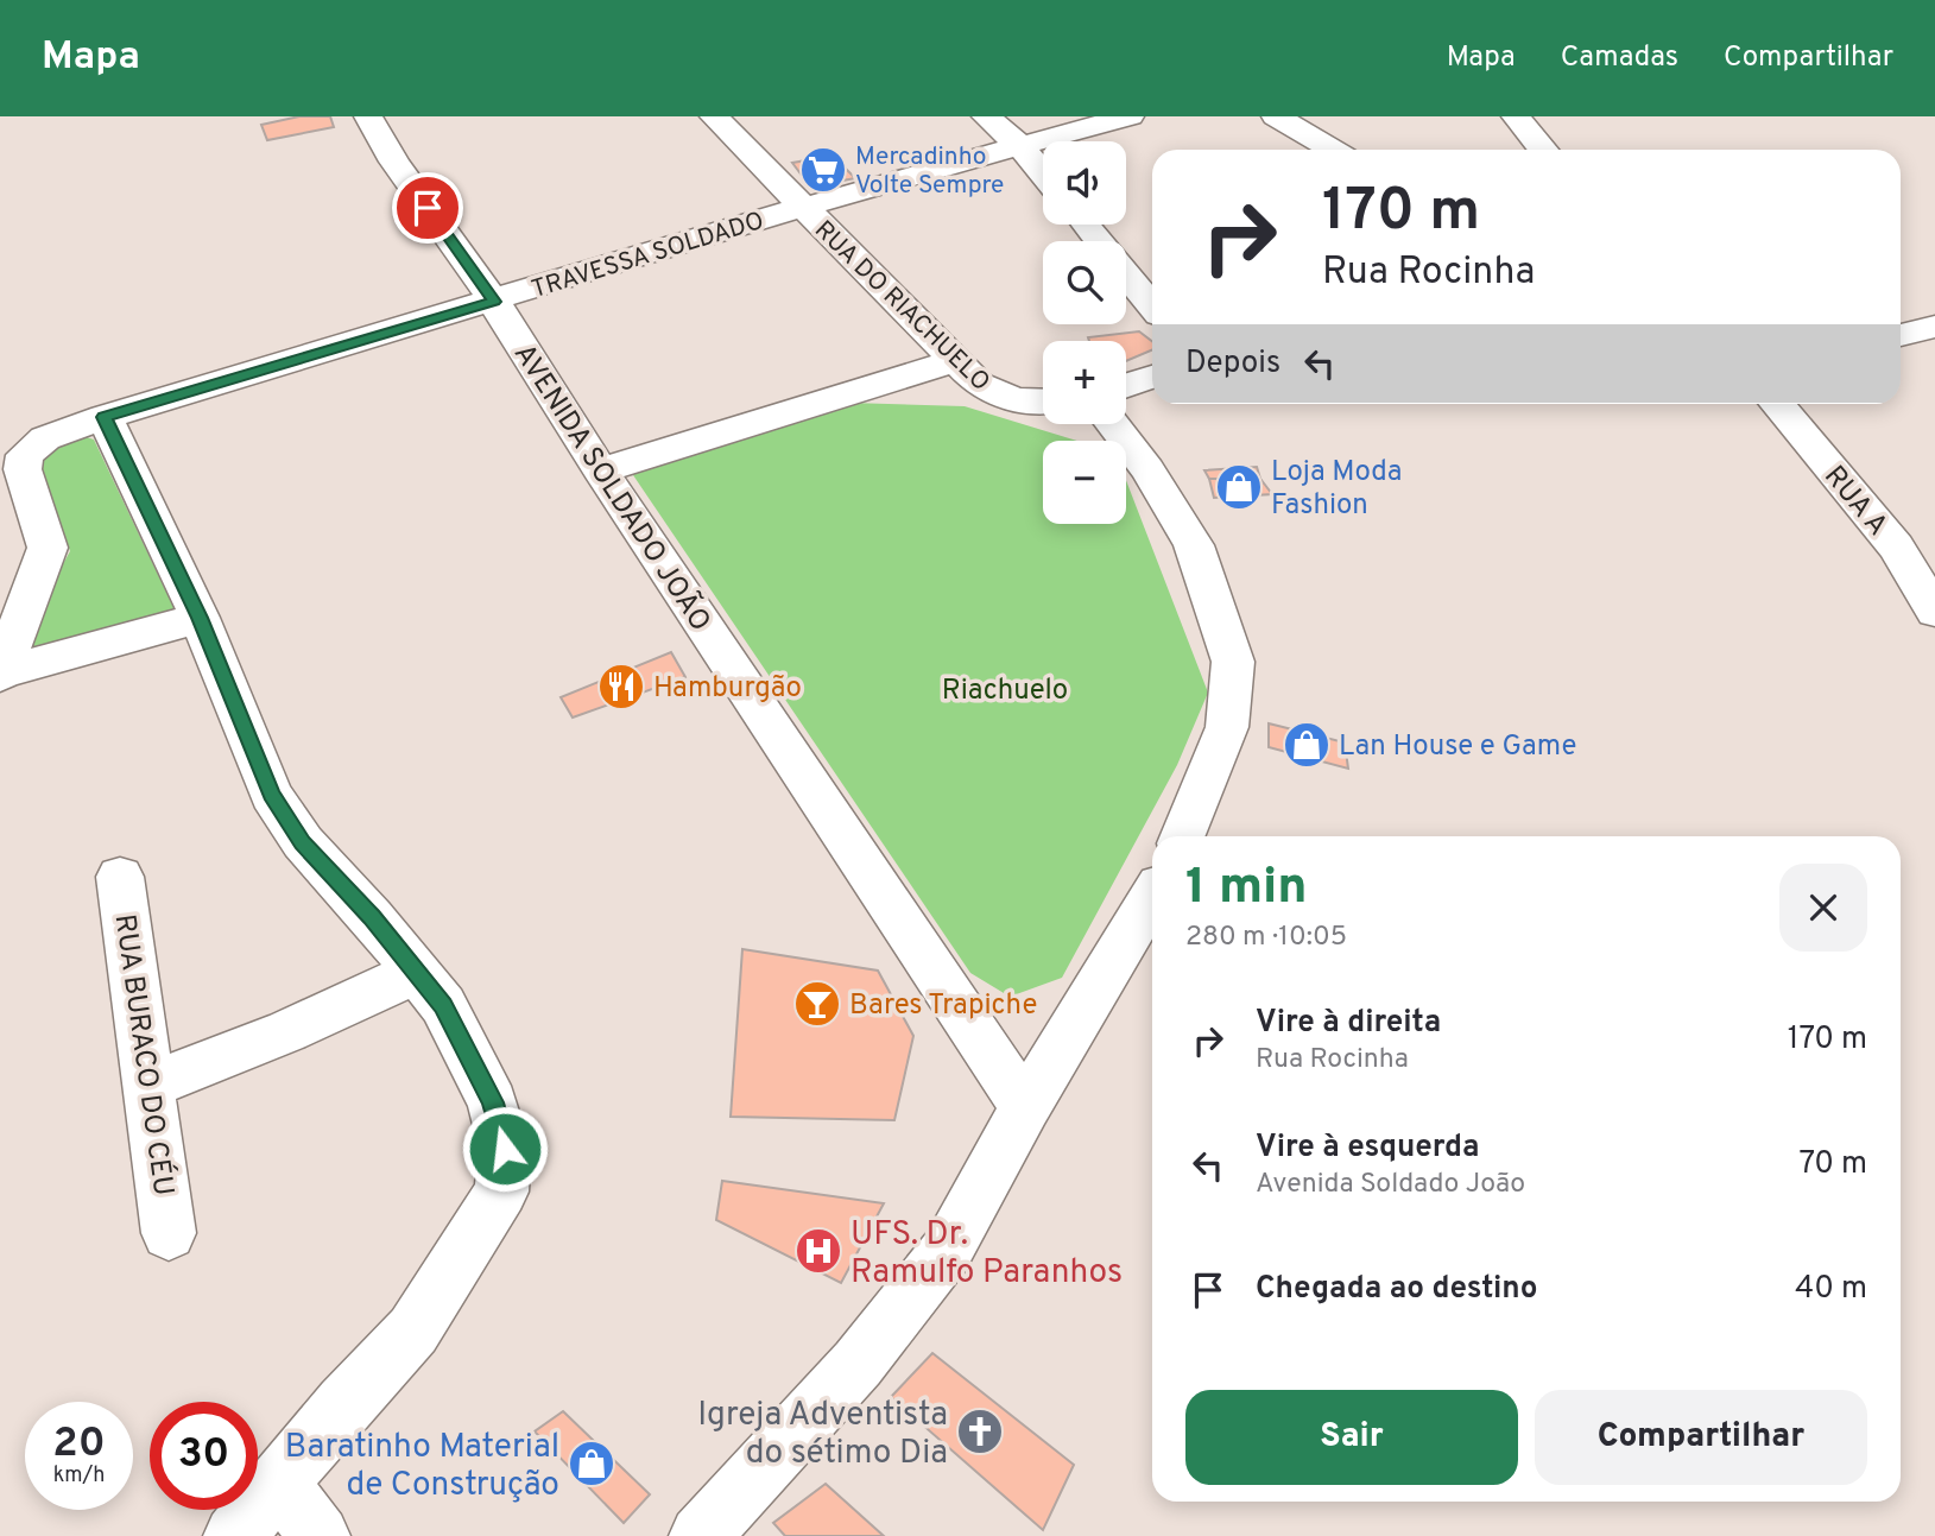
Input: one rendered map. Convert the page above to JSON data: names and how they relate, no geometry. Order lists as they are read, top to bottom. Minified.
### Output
{"streets":{"street":["TRAVESSA SOLDADO","RUA DO RIACHUELO","AVENIDA SOLDADO JOÃO","RUA A","RUA BURACO DO CÉU"]},"crossings":[["TRAVESSA SOLDADO","RUA DO RIACHUELO"],["TRAVESSA SOLDADO","AVENIDA SOLDADO JOÃO"]],"parks":["Riachuelo"],"places":{"supermarket":["Mercadinho Volte Sempre"],"shop":["Loja Moda Fashion","Lan House e Game","Baratinho Material de Construção"],"restaurant":["Hamburgão"],"bar":["Bares Trapiche"],"hospital":["UFS. Dr. Ramulfo Paranhos"],"church":["Igreja Adventista do sétimo Dia"]},"page":{"header":"Mapa","nav":["Mapa","Camadas","Compartilhar"],"map_buttons":["+","−"],"turn":["170 m","Rua Rocinha"],"then":"Depois","heading":["1 min","280 m · 10:05"],"list":[{"name":"Vire à direita","note":"Rua Rocinha","value":"170 m"},{"name":"Vire à esquerda","note":"Avenida Soldado João","value":"70 m"},{"name":"Chegada ao destino","value":"40 m"}],"buttons":["Sair","Compartilhar"],"speed":"20 km/h","limit":"30"}}
